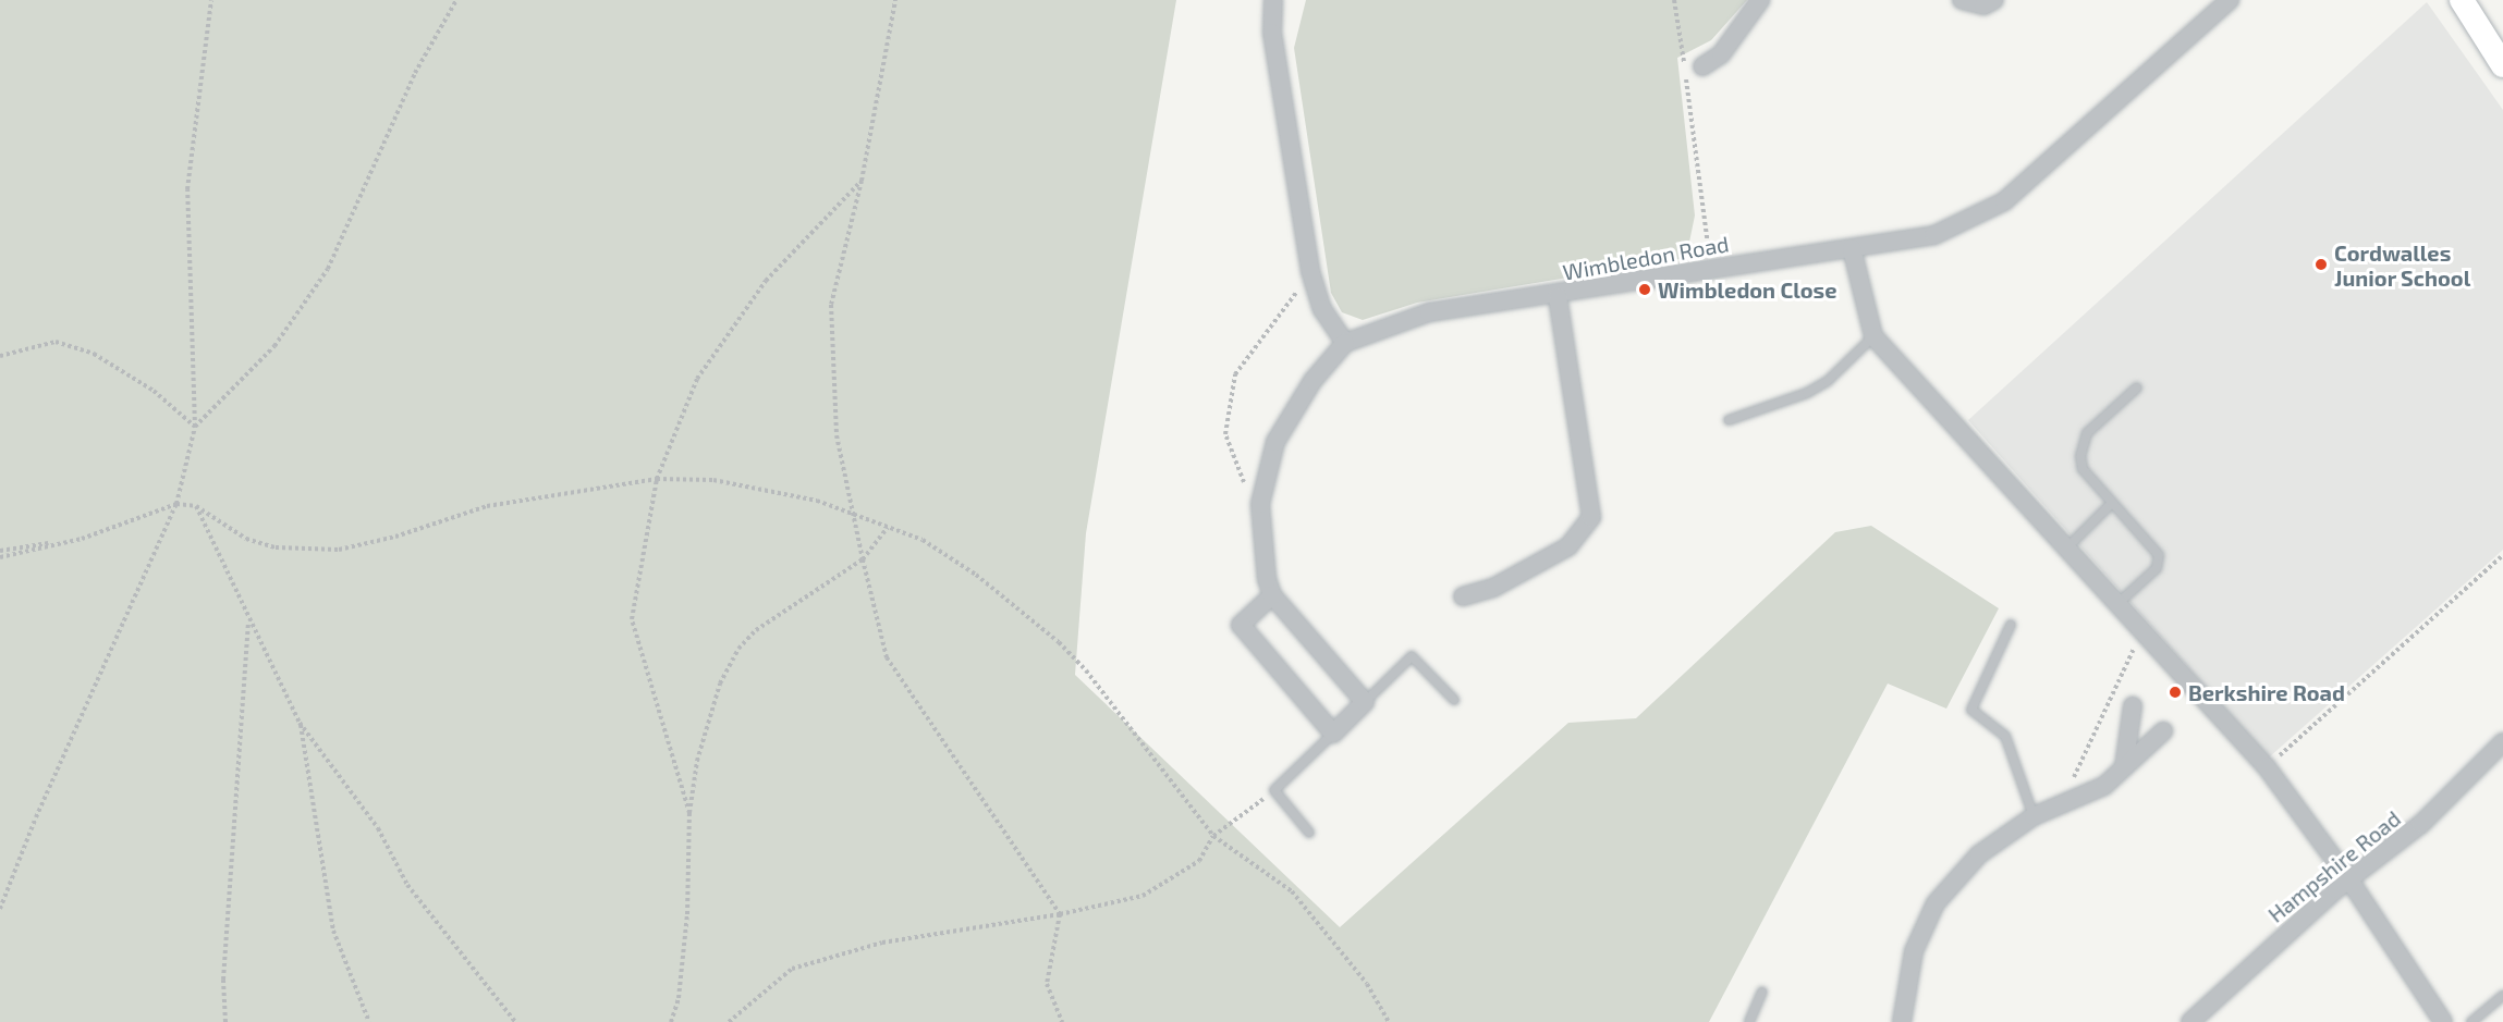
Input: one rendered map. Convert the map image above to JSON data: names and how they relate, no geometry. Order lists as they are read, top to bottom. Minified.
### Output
{"streets":{"street":["Wimbledon Road","Hampshire Road"]},"places":["Cordwalles Junior School","Wimbledon Close","Berkshire Road"]}
